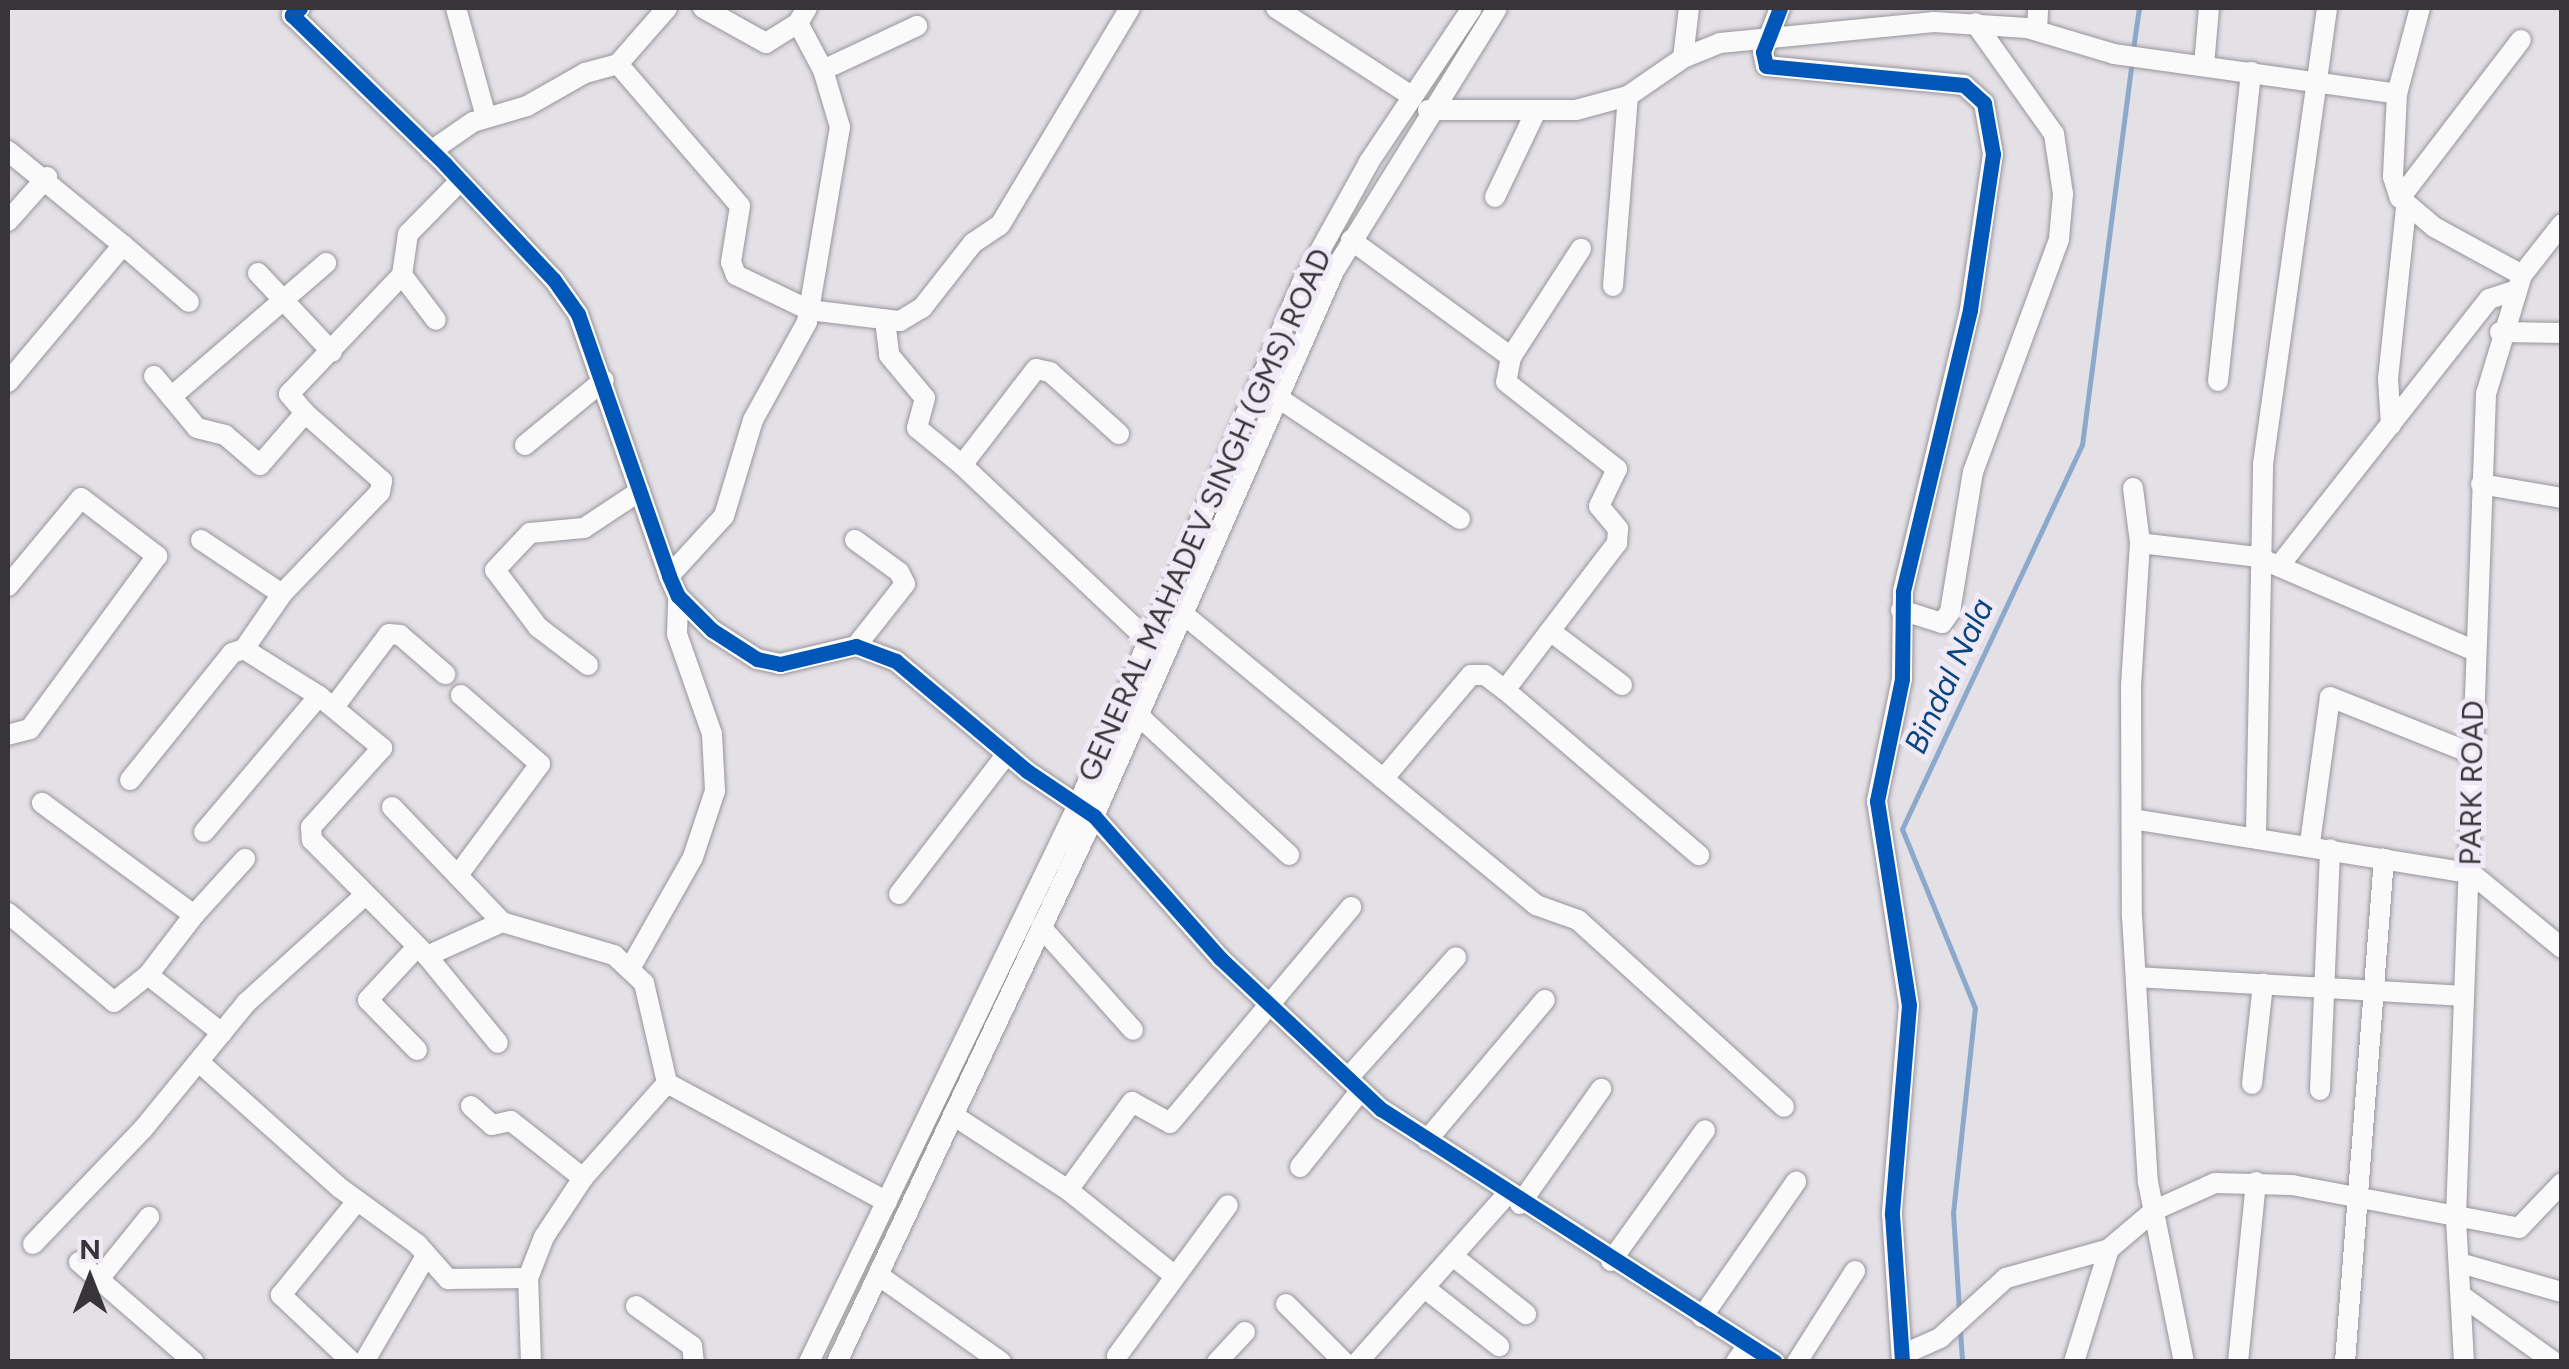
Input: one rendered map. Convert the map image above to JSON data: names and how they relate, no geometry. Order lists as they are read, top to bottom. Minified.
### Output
{"streets":{"street":["GENERAL MAHADEV SINGH (GMS) ROAD","PARK ROAD"]},"water":["Bindal Nala"],"north":"top"}
